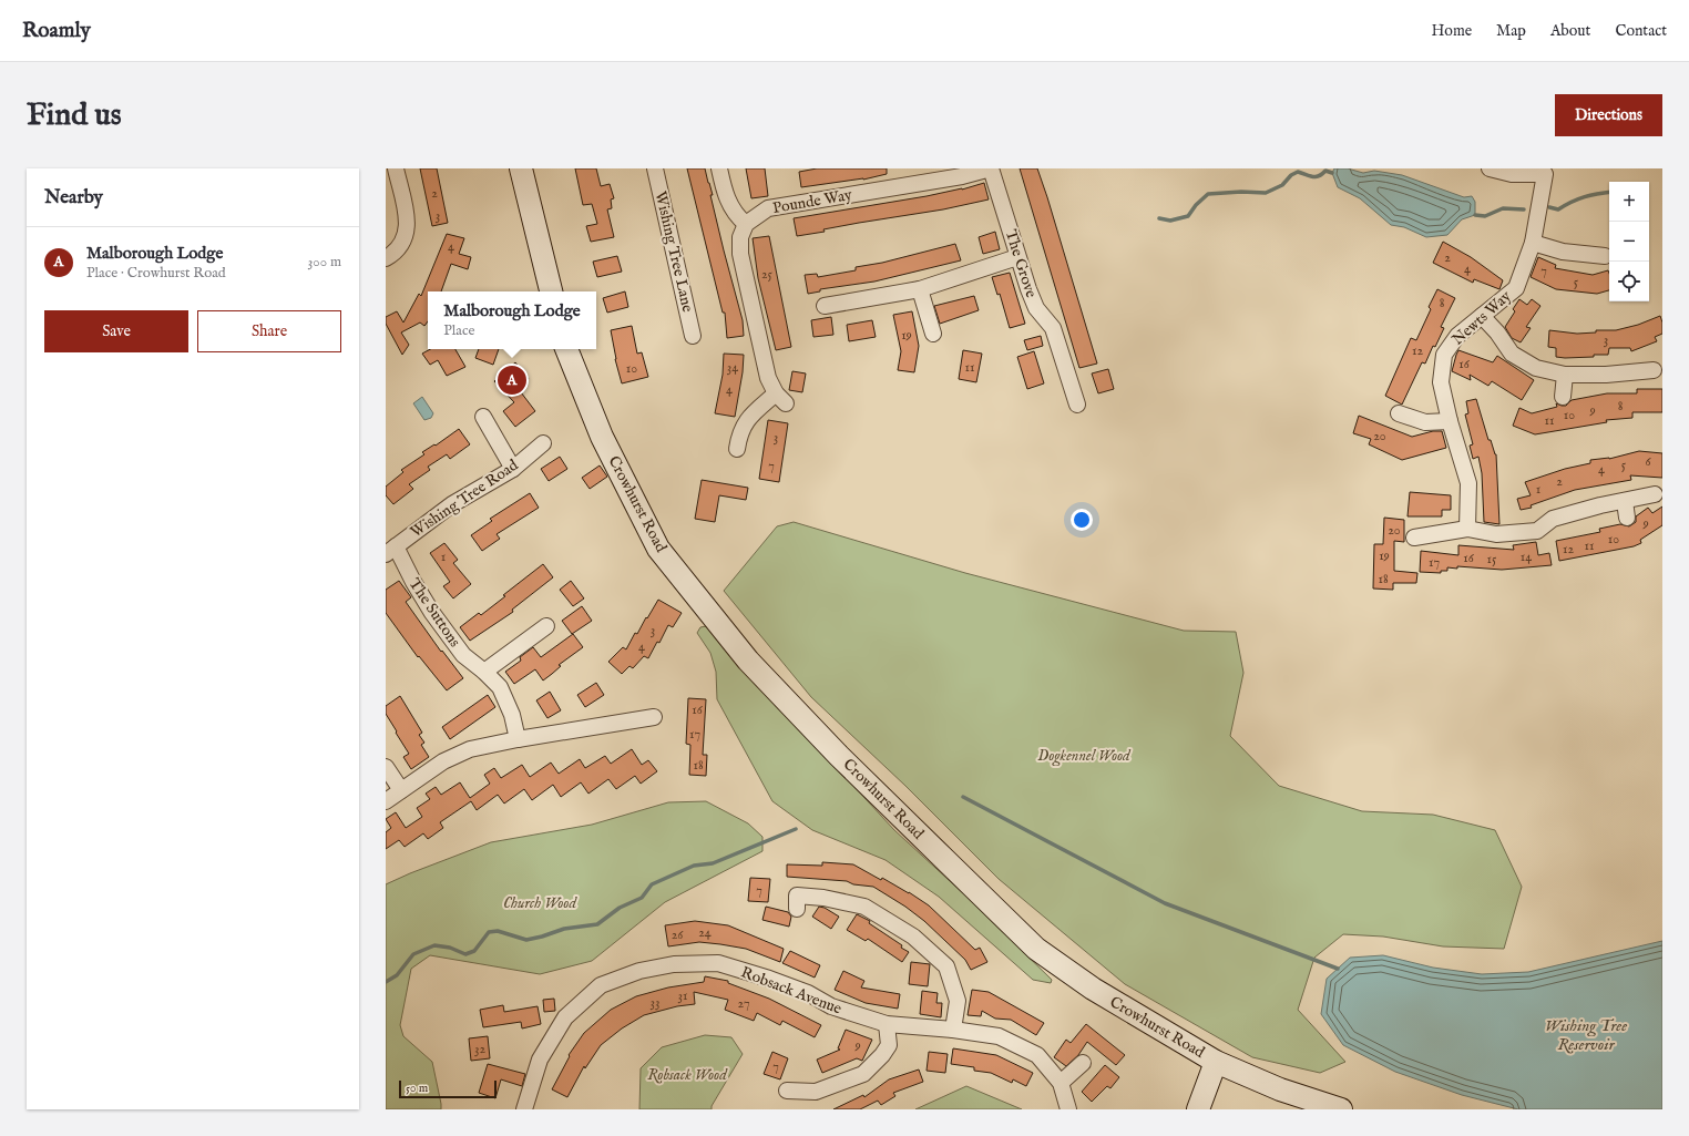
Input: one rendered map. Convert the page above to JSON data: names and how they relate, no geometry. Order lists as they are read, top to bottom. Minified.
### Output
{"streets":{"main road":["Crowhurst Road"],"street":["Pounde Way","Wishing Tree Lane","The Grove","Newts Way","Wishing Tree Road","The Suttons","Robsack Avenue"]},"crossings":[["Pounde Way","The Grove"],["Wishing Tree Road","The Suttons"]],"water":["Wishing Tree Reservoir"],"parks":["Dogkennel Wood","Church Wood","Robsack Wood"],"house_numbers":["2","3","4","2","4","7","25","5","8","19","3","12","16","34","11","10","4","8","9","10","11","20","3","6","5","7","4","2","1","9","20","10","11","12","19","1","14","16","15","17","18","3","4","16","17","18","7","24","26","31","33","27","9","32","7"],"scale_bar":"50 m","page":{"header":"Roamly","nav":["Home","Map","About","Contact"],"buttons":["Directions",["Save","Share"]],"title":"Find us","heading":"Nearby","map_buttons":["+","−"],"list":[{"mark":"A","name":"Malborough Lodge","note":"Place · Crowhurst Road","value":"300 m"}],"popup":["Malborough Lodge","Place"],"pins":"A","scale":"50 m"}}
